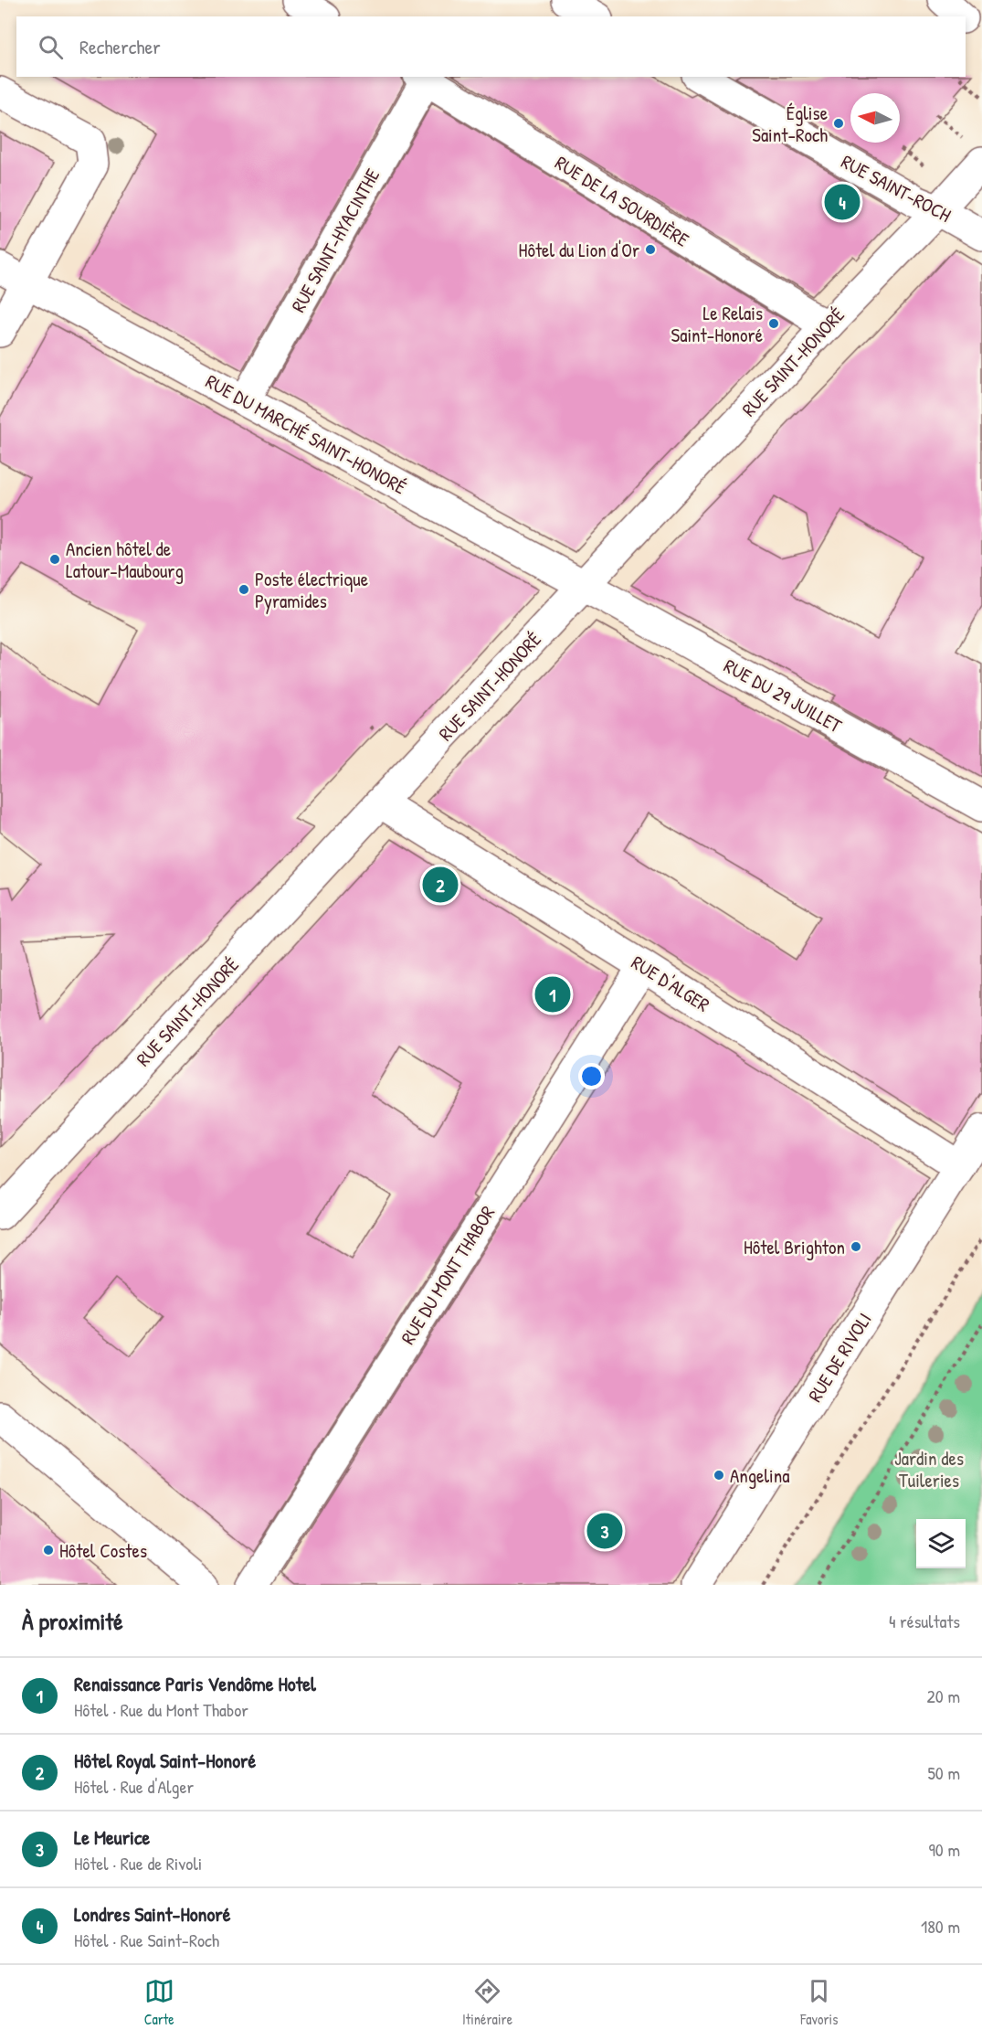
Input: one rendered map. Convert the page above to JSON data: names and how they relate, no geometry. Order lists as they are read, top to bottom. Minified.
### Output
{"streets":{"street":["RUE SAINT-ROCH","RUE DE LA SOURDIÈRE","RUE SAINT-HYACINTHE","RUE SAINT-HONORÉ","RUE DU MARCHÉ SAINT-HONORÉ","RUE DU 29 JUILLET","RUE D'ALGER","RUE DU MONT THABOR","RUE DE RIVOLI"]},"crossings":[["RUE SAINT-ROCH","RUE SAINT-HONORÉ"],["RUE DE LA SOURDIÈRE","RUE SAINT-HYACINTHE"],["RUE DE LA SOURDIÈRE","RUE SAINT-HONORÉ"],["RUE SAINT-HYACINTHE","RUE DU MARCHÉ SAINT-HONORÉ"],["RUE SAINT-HONORÉ","RUE DU MARCHÉ SAINT-HONORÉ"],["RUE SAINT-HONORÉ","RUE DU 29 JUILLET"],["RUE SAINT-HONORÉ","RUE D'ALGER"],["RUE DU MARCHÉ SAINT-HONORÉ","RUE DU 29 JUILLET"],["RUE D'ALGER","RUE DU MONT THABOR"],["RUE D'ALGER","RUE DE RIVOLI"]],"parks":["Jardin des Tuileries"],"places":["Église Saint-Roch","Hôtel du Lion d'Or","Le Relais Saint-Honoré","Ancien hôtel de Latour-Maubourg","Poste électrique Pyramides","Hôtel Brighton","Angelina","Hôtel Costes"],"north":"left","page":{"search":"Rechercher","pins":["4","2","1","3"],"heading":["À proximité","4 résultats"],"list":[{"mark":"1","name":"Renaissance Paris Vendôme Hotel","note":"Hôtel · Rue du Mont Thabor","value":"20 m"},{"mark":"2","name":"Hôtel Royal Saint-Honoré","note":"Hôtel · Rue d'Alger","value":"50 m"},{"mark":"3","name":"Le Meurice","note":"Hôtel · Rue de Rivoli","value":"90 m"},{"mark":"4","name":"Londres Saint-Honoré","note":"Hôtel · Rue Saint-Roch","value":"180 m"}],"nav":["Carte","Itinéraire","Favoris"]}}
